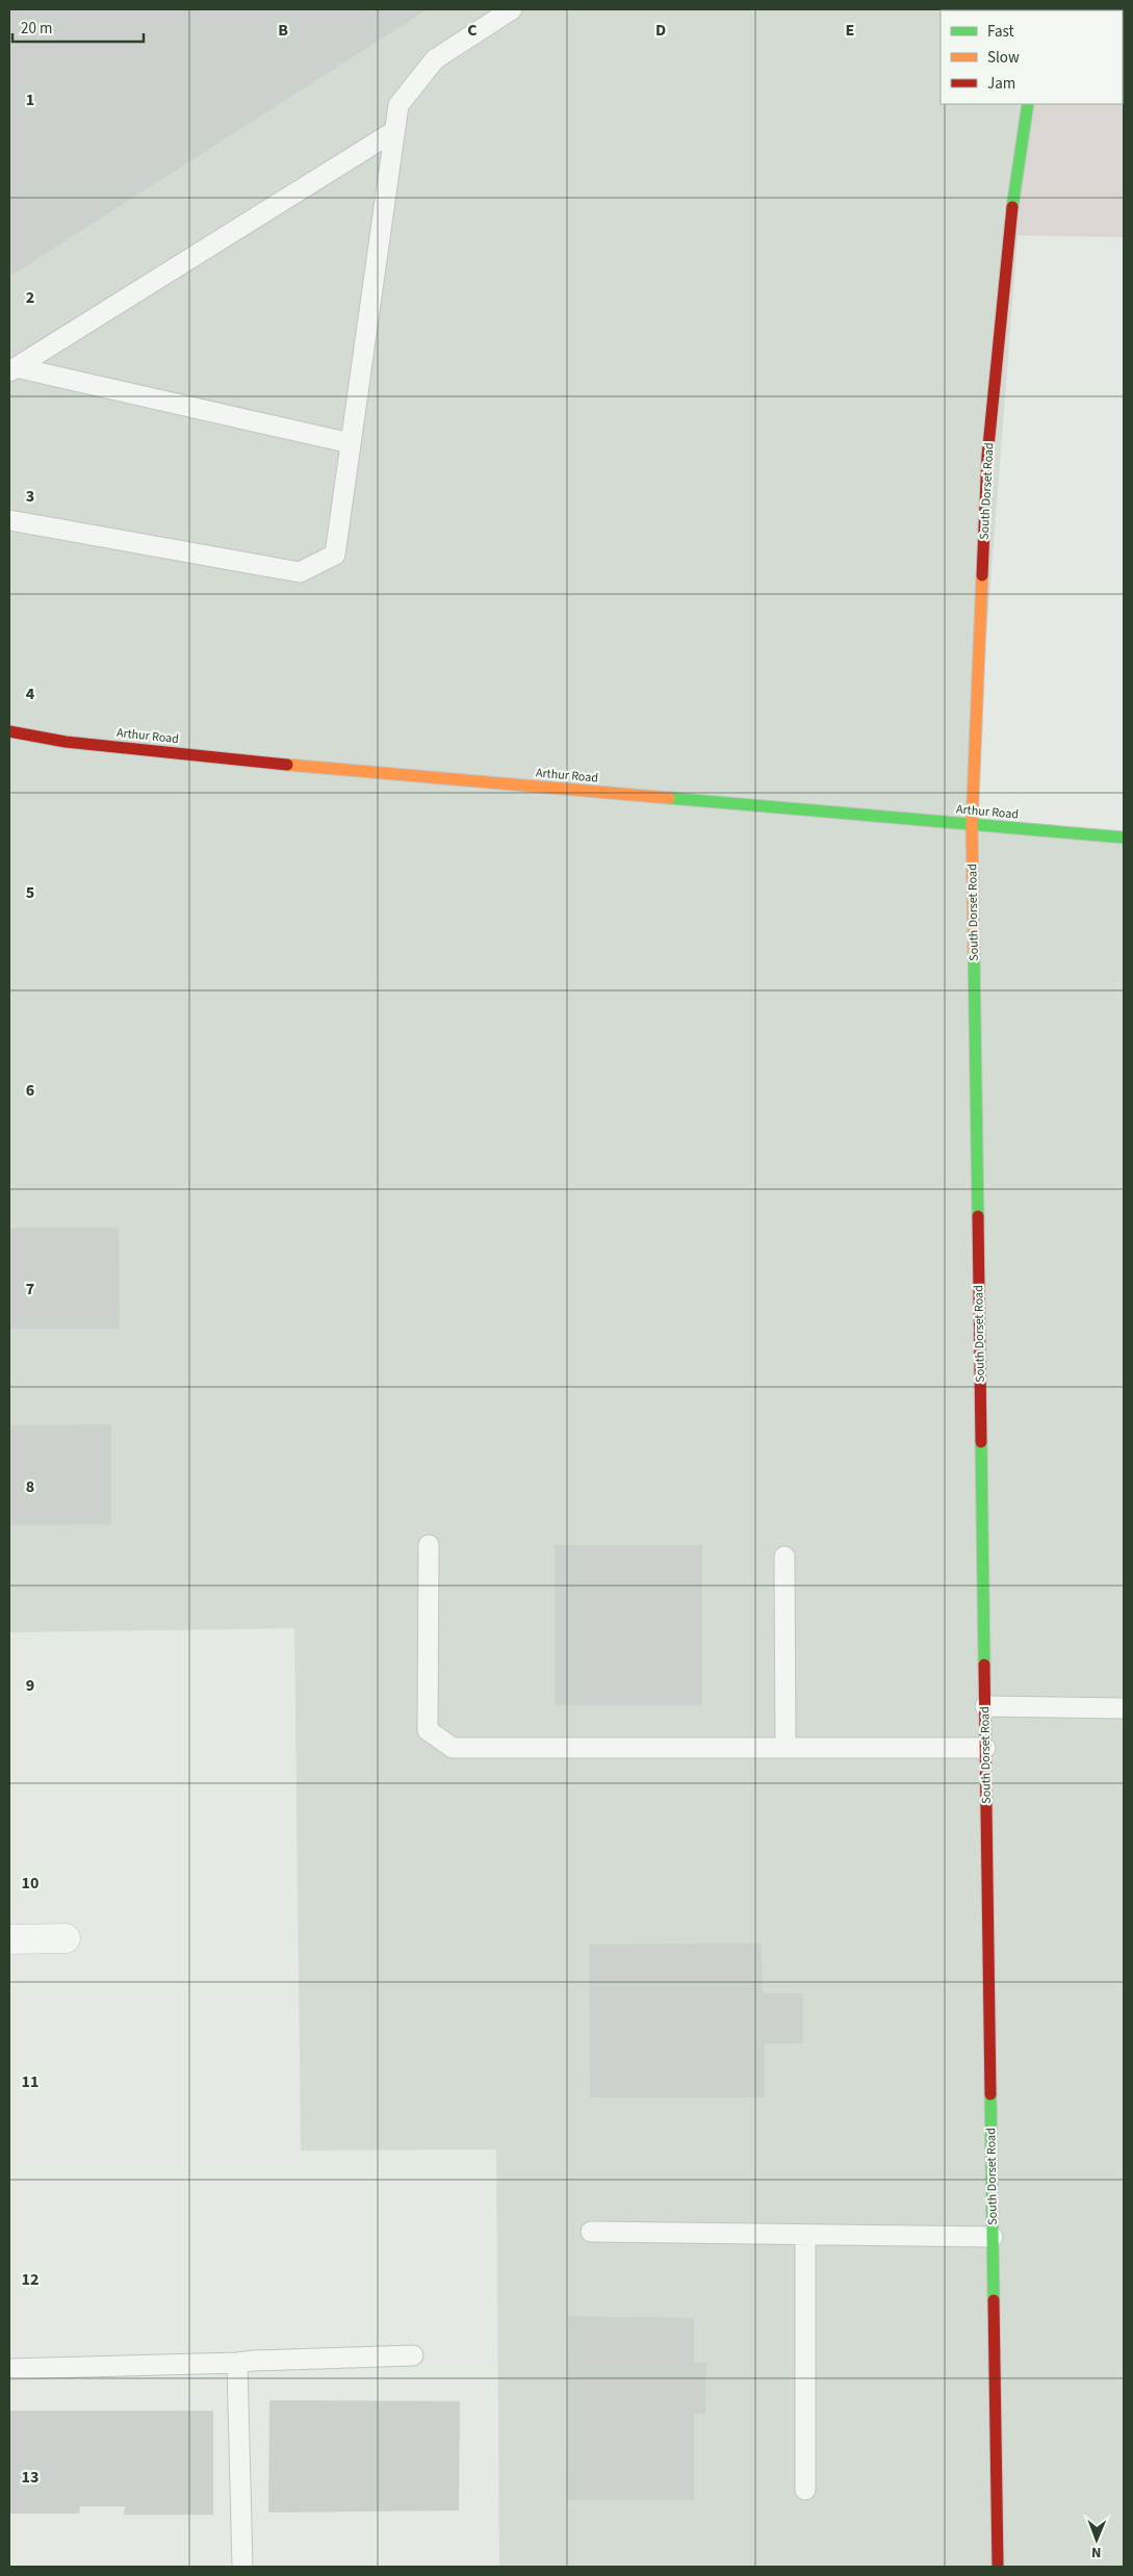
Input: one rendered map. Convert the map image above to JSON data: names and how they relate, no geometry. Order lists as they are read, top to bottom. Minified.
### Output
{"streets":{"street":["South Dorset Road","Arthur Road"]},"crossings":[["South Dorset Road","Arthur Road"]],"legend":["Fast","Slow","Jam"],"scale_bar":"20 m","north":"bottom","grid":{"columns":["B","C","D","E"],"rows":["1","2","3","4","5","6","7","8","9","10","11","12","13"]}}
